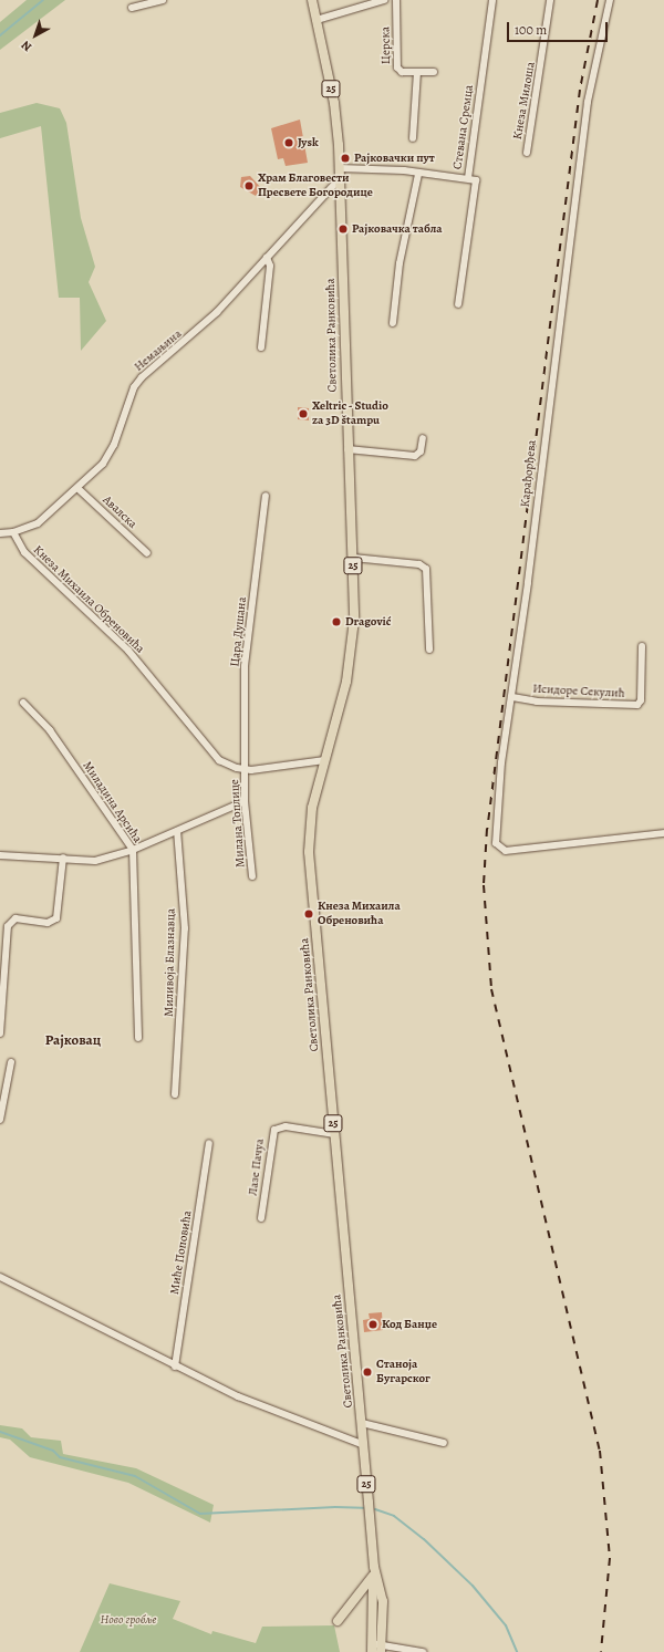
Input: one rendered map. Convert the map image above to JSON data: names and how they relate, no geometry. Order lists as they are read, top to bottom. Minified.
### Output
{"streets":{"main road":["25","Светолика Ранковића"],"street":["Церска","Кнеза Милоша","Стевана Сремца","Немањина","Карађорђева","Авалска","Кнеза Михаила Обреновића","Цара Душана","Исидоре Секулић","Миладина Арсића","Милана Топлице","Миливоја Блазнавца","Лазе Пачуа","Миће Поповића"]},"crossings":[["25","Светолика Ранковића"],["25","Немањина"],["Светолика Ранковића","Немањина"],["Светолика Ранковића","Кнеза Михаила Обреновића"],["Светолика Ранковића","Лазе Пачуа"],["Немањина","Авалска"],["Немањина","Кнеза Михаила Обреновића"],["Карађорђева","Исидоре Секулић"],["Кнеза Михаила Обреновића","Цара Душана"],["Кнеза Михаила Обреновића","Милана Топлице"],["Цара Душана","Милана Топлице"]],"districts":["Рајковац"],"parks":["Ново гробље"],"places":["Jysk","Рајковачки пут","Храм Благовести Пресвете Богородице","Рајковачка табла","Xeltric - Studio za 3D štampu","Dragović","Кнеза Михаила Обреновића","Код Банџе","Станоја Бугарског"],"scale_bar":"100 m","north":"bottom left"}
